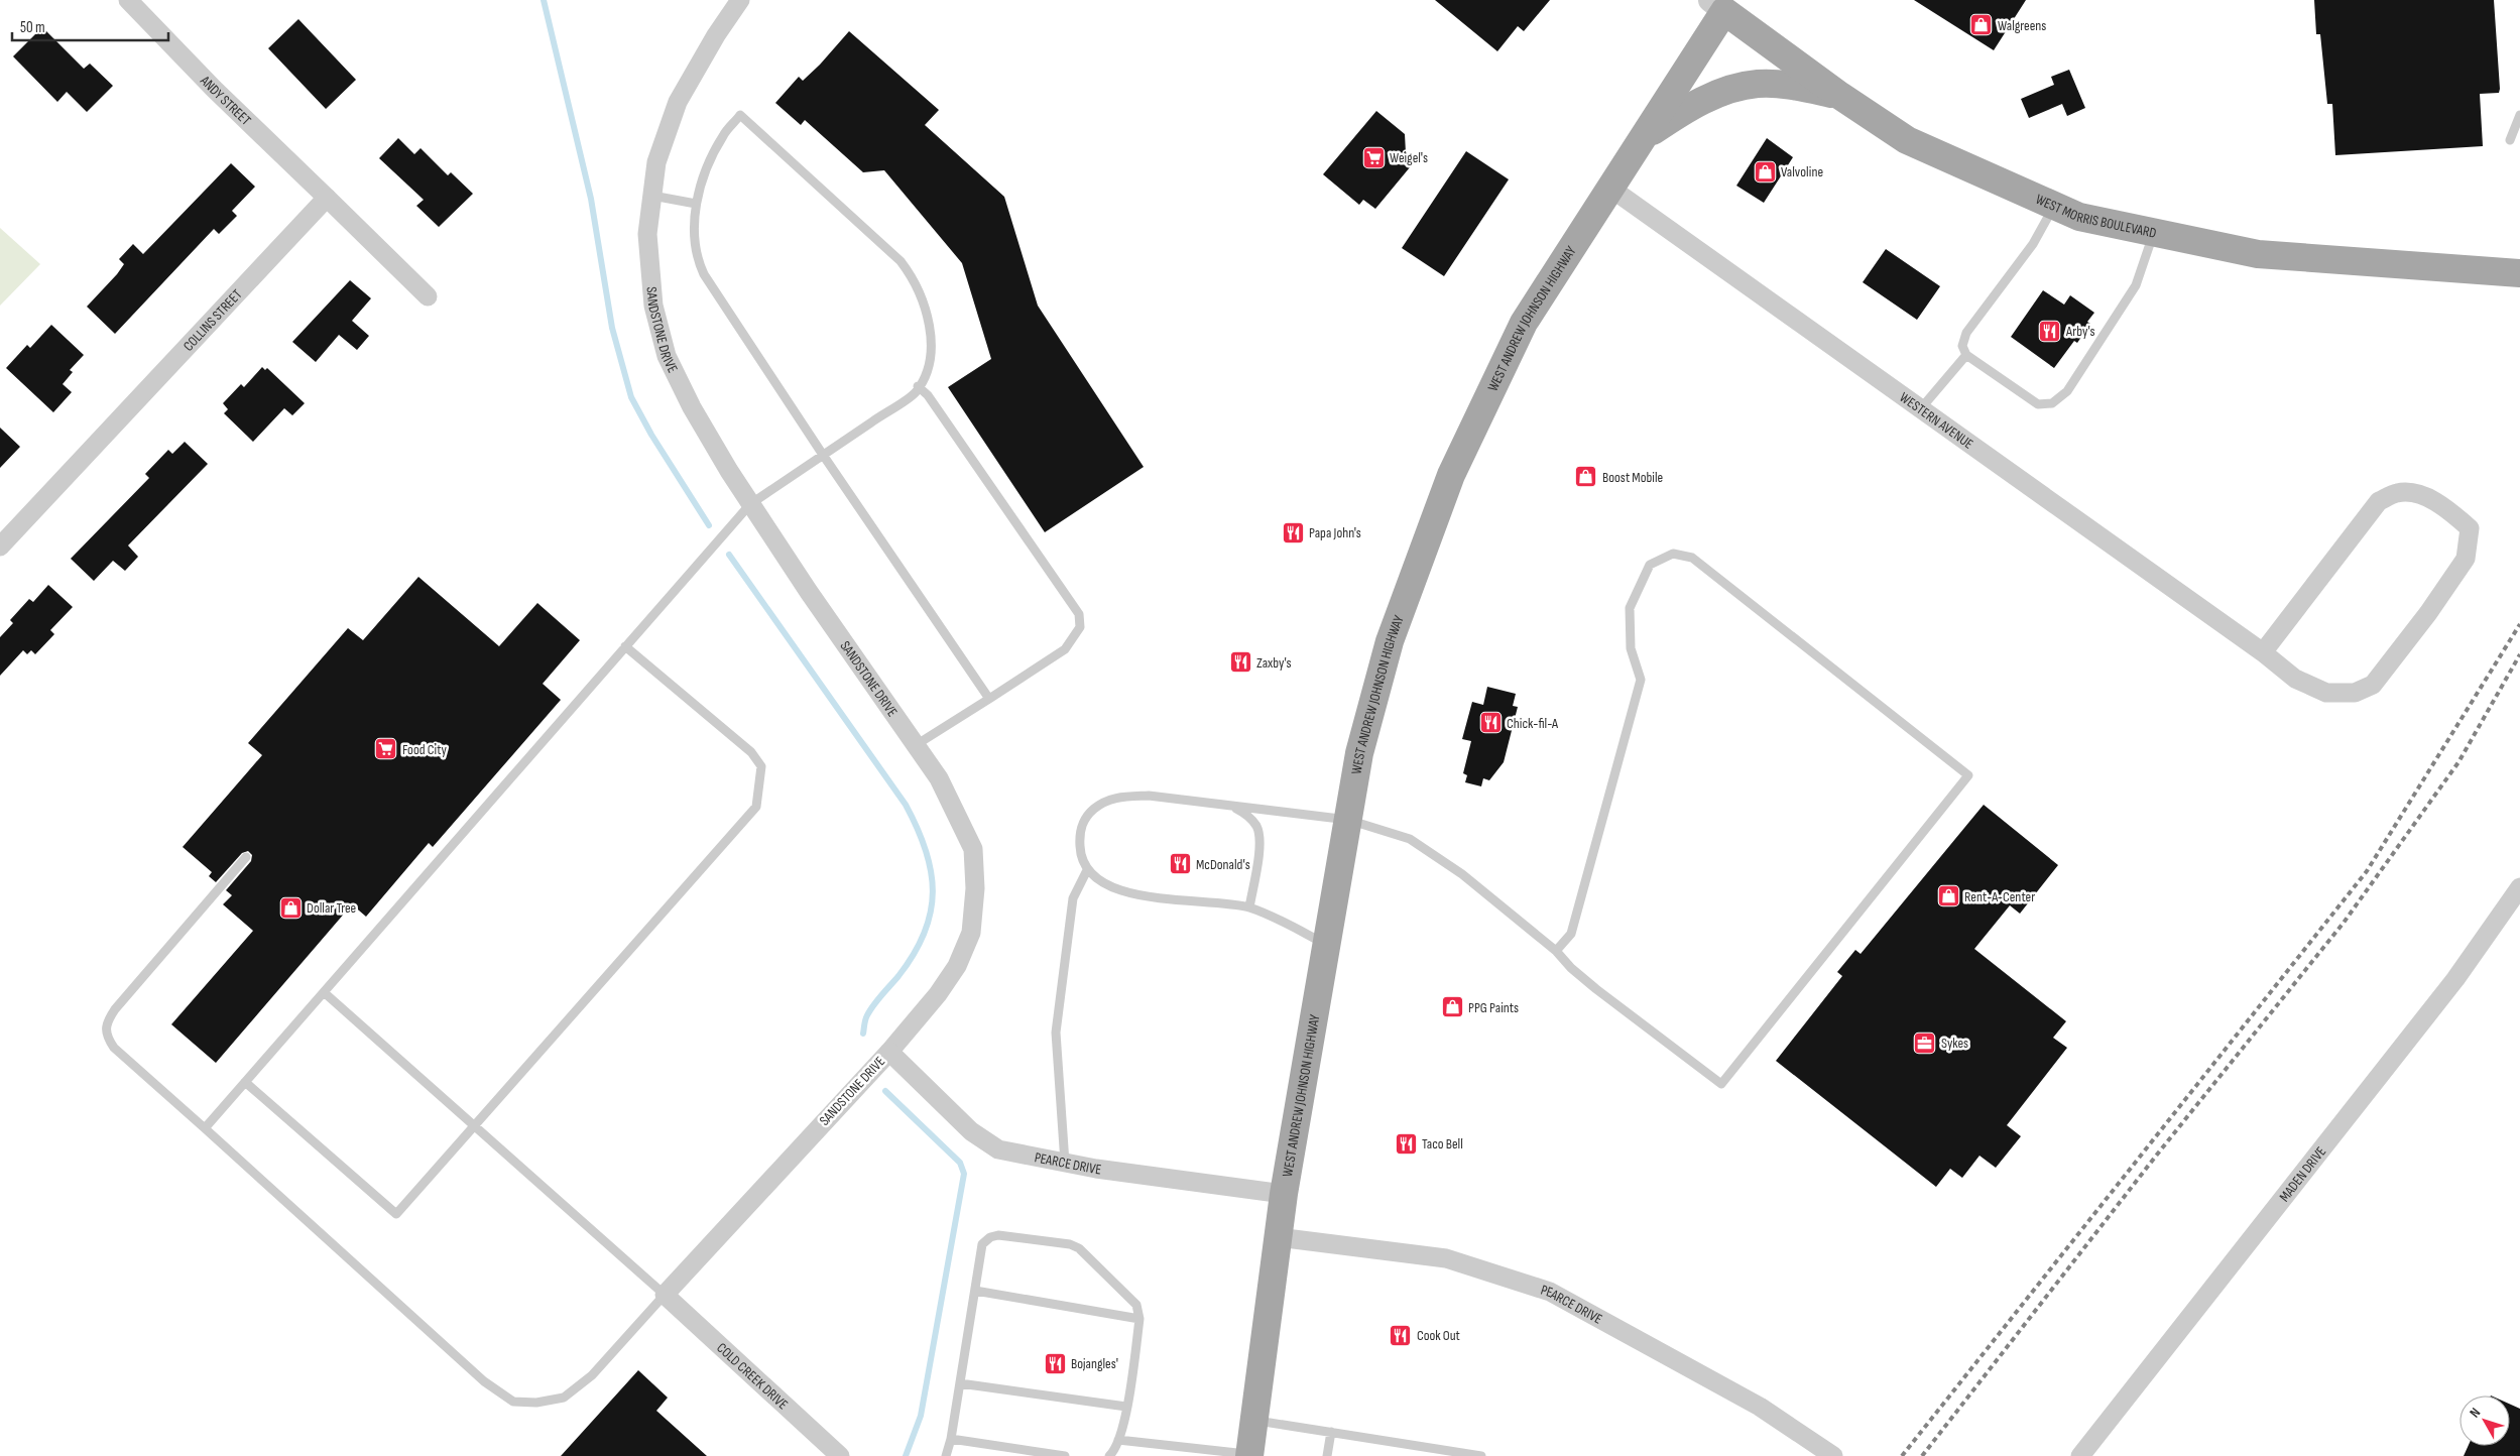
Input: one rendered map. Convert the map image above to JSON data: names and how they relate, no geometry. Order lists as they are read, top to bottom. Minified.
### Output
{"streets":{"main road":["WEST MORRIS BOULEVARD","WEST ANDREW JOHNSON HIGHWAY"],"street":["ANDY STREET","COLLINS STREET","SANDSTONE DRIVE","WESTERN AVENUE","PEARCE DRIVE","MADEN DRIVE","COLD CREEK DRIVE"]},"crossings":[["ANDY STREET","COLLINS STREET"],["WEST MORRIS BOULEVARD","WEST ANDREW JOHNSON HIGHWAY"],["WEST ANDREW JOHNSON HIGHWAY","WESTERN AVENUE"],["WEST ANDREW JOHNSON HIGHWAY","PEARCE DRIVE"],["SANDSTONE DRIVE","PEARCE DRIVE"],["SANDSTONE DRIVE","COLD CREEK DRIVE"]],"places":{"shop":["Walgreens","Valvoline","Boost Mobile","Rent-A-Center","Dollar Tree","PPG Paints"],"supermarket":["Weigel's","Food City"],"restaurant":["Arby's","Papa John's","Zaxby's","Chick-fil-A","McDonald's","Taco Bell","Cook Out","Bojangles'"],"office":["Sykes"]},"scale_bar":"50 m","north":"top left"}
